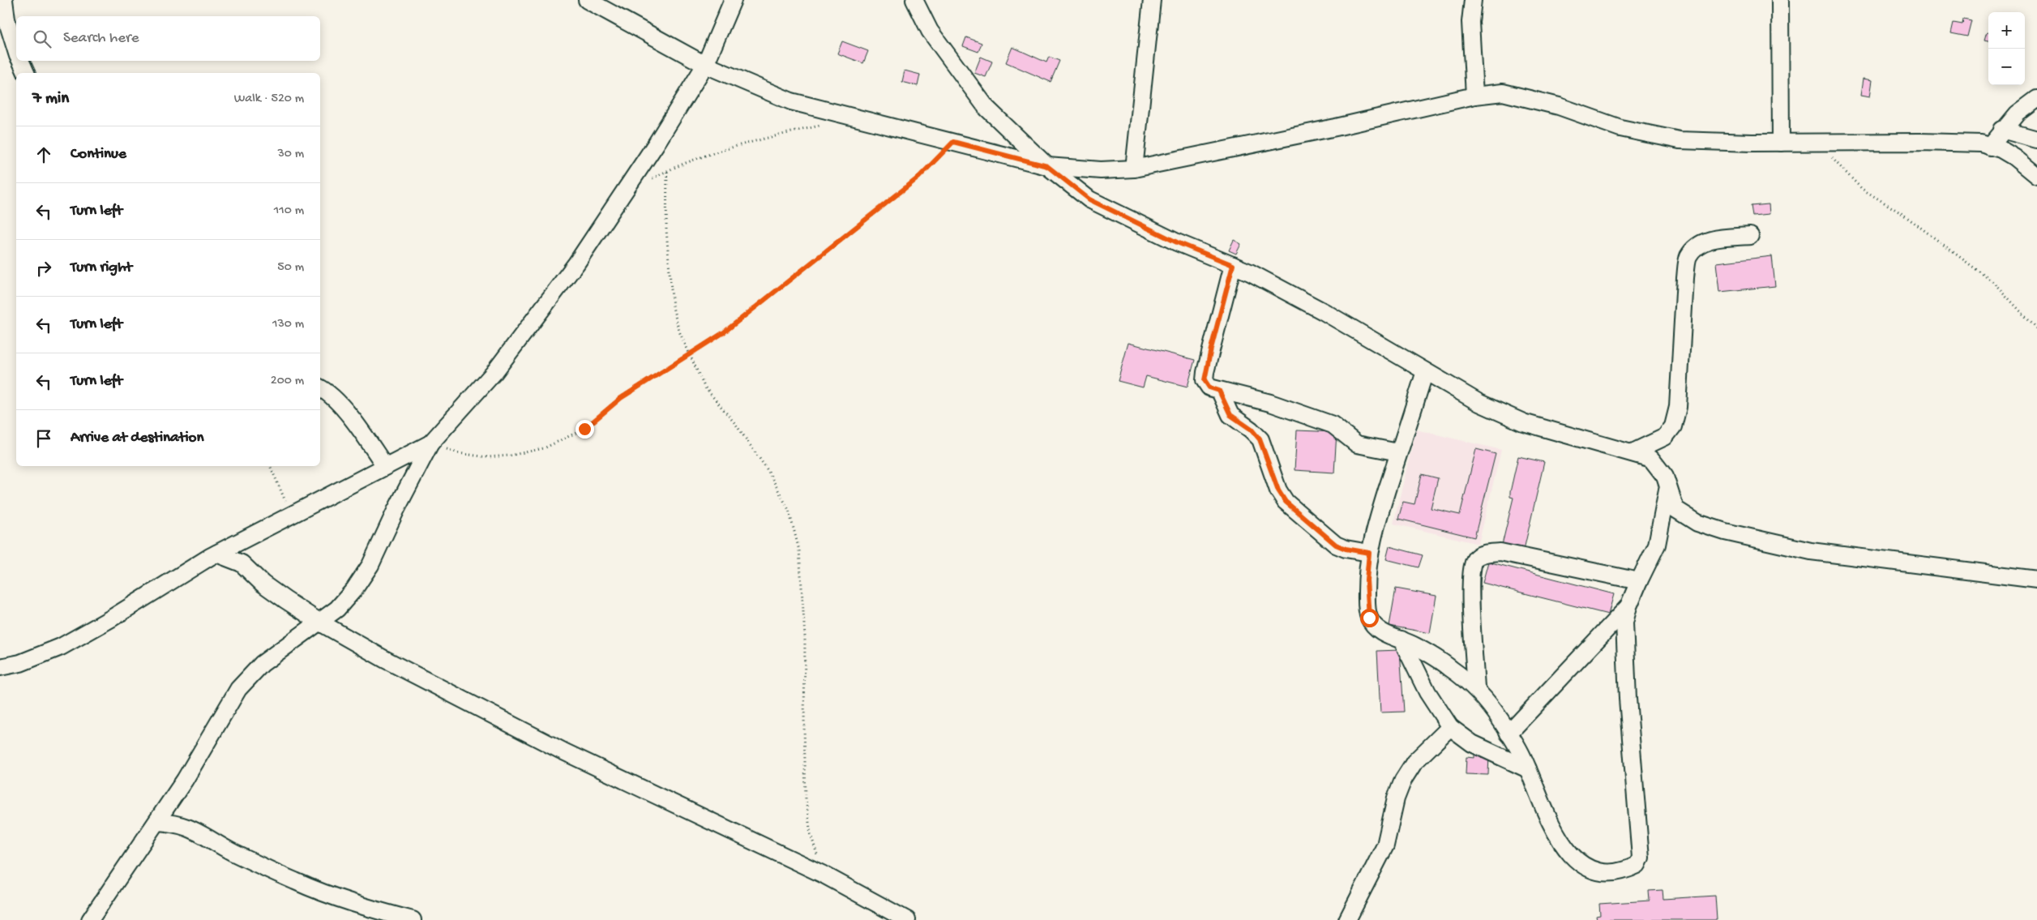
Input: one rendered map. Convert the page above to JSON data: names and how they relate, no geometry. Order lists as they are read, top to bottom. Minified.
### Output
{"page":{"map_buttons":["+","−"],"search":"Search here","heading":["7 min","Walk · 520 m"],"list":[["Continue","30 m"],["Turn left","110 m"],["Turn right","50 m"],["Turn left","130 m"],["Turn left","200 m"],"Arrive at destination"]}}
